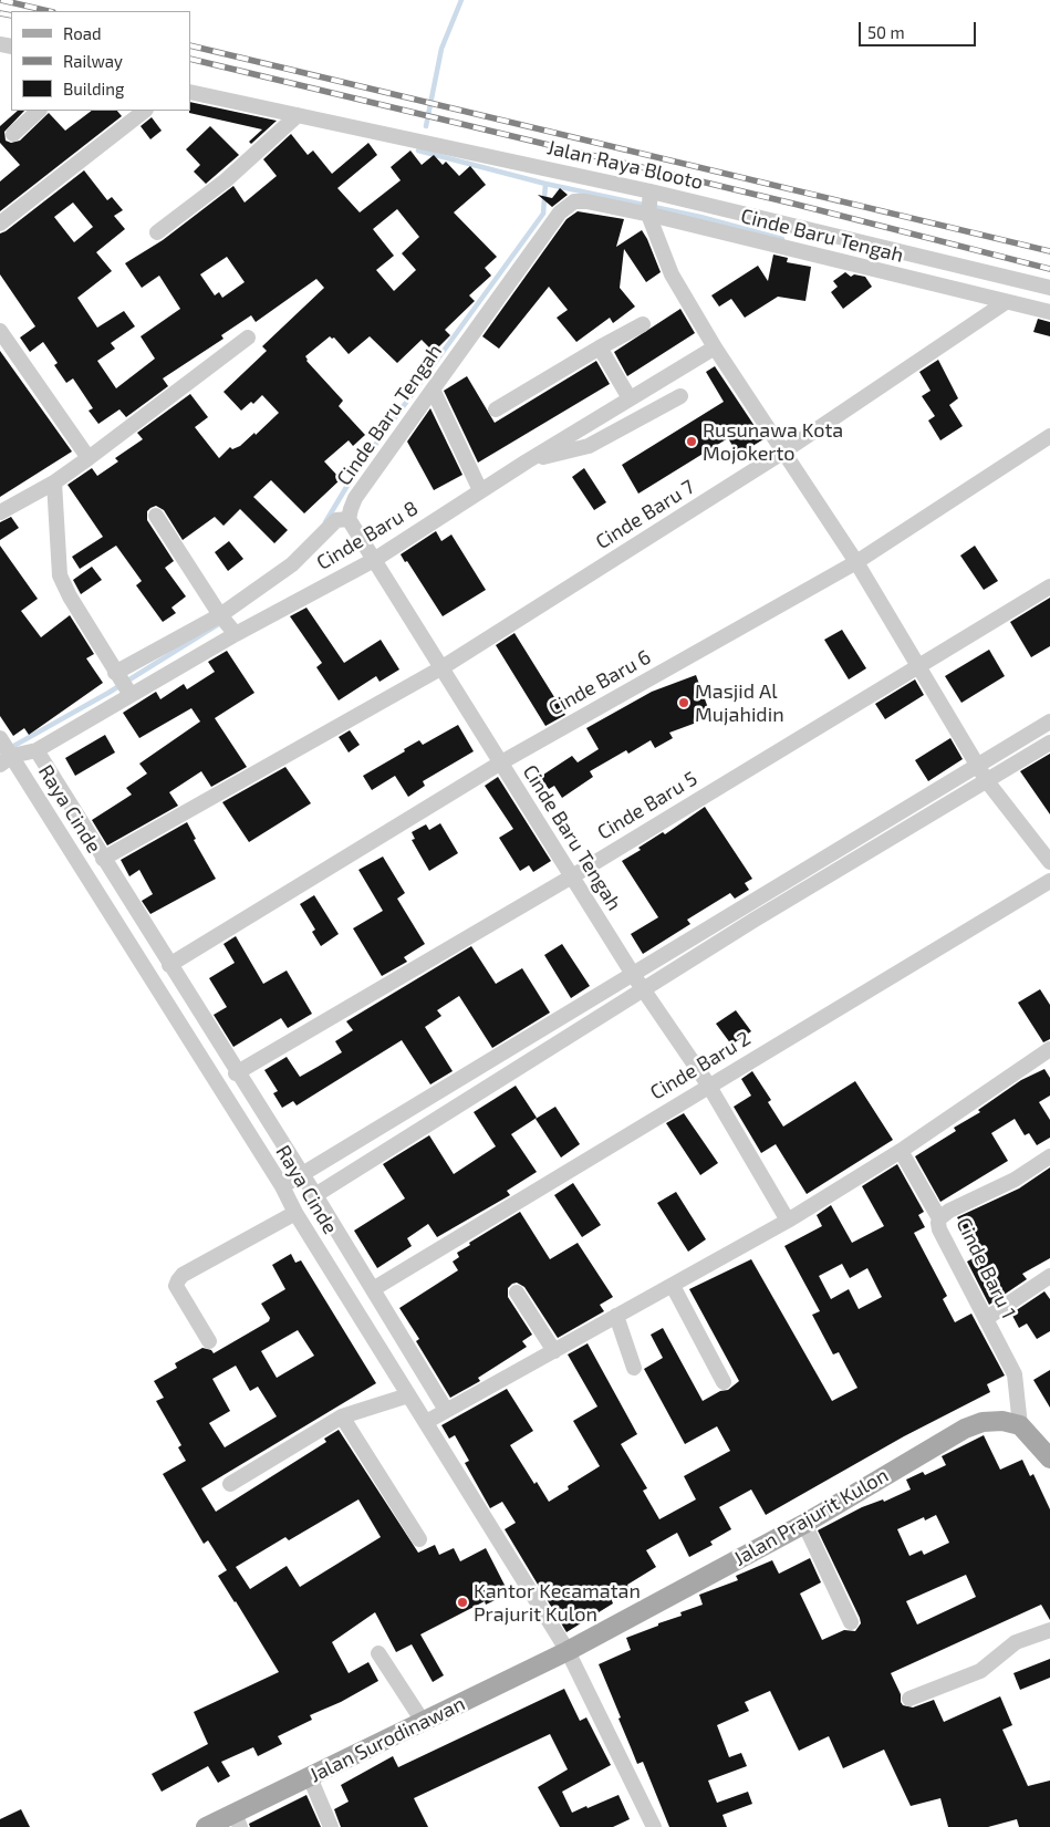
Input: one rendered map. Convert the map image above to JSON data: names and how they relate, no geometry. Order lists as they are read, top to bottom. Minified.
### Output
{"streets":{"main road":["Jalan Prajurit Kulon","Jalan Surodinawan"],"street":["Jalan Raya Blooto","Cinde Baru Tengah","Cinde Baru 7","Cinde Baru 8","Cinde Baru 6","Cinde Baru 5","Raya Cinde","Cinde Baru 2","Cinde Baru 1"]},"crossings":[["Jalan Raya Blooto","Cinde Baru Tengah"],["Cinde Baru Tengah","Cinde Baru 7"],["Cinde Baru Tengah","Cinde Baru 8"],["Cinde Baru Tengah","Cinde Baru 6"],["Cinde Baru Tengah","Cinde Baru 5"],["Cinde Baru Tengah","Cinde Baru 2"],["Cinde Baru 7","Raya Cinde"],["Cinde Baru 8","Raya Cinde"],["Cinde Baru 6","Raya Cinde"],["Cinde Baru 5","Raya Cinde"],["Raya Cinde","Cinde Baru 2"],["Raya Cinde","Jalan Prajurit Kulon"],["Raya Cinde","Jalan Surodinawan"],["Cinde Baru 1","Jalan Prajurit Kulon"],["Jalan Prajurit Kulon","Jalan Surodinawan"]],"places":["Rusunawa Kota Mojokerto","Masjid Al Mujahidin","Kantor Kecamatan Prajurit Kulon"],"legend":["Road","Railway","Building"],"scale_bar":"50 m"}
